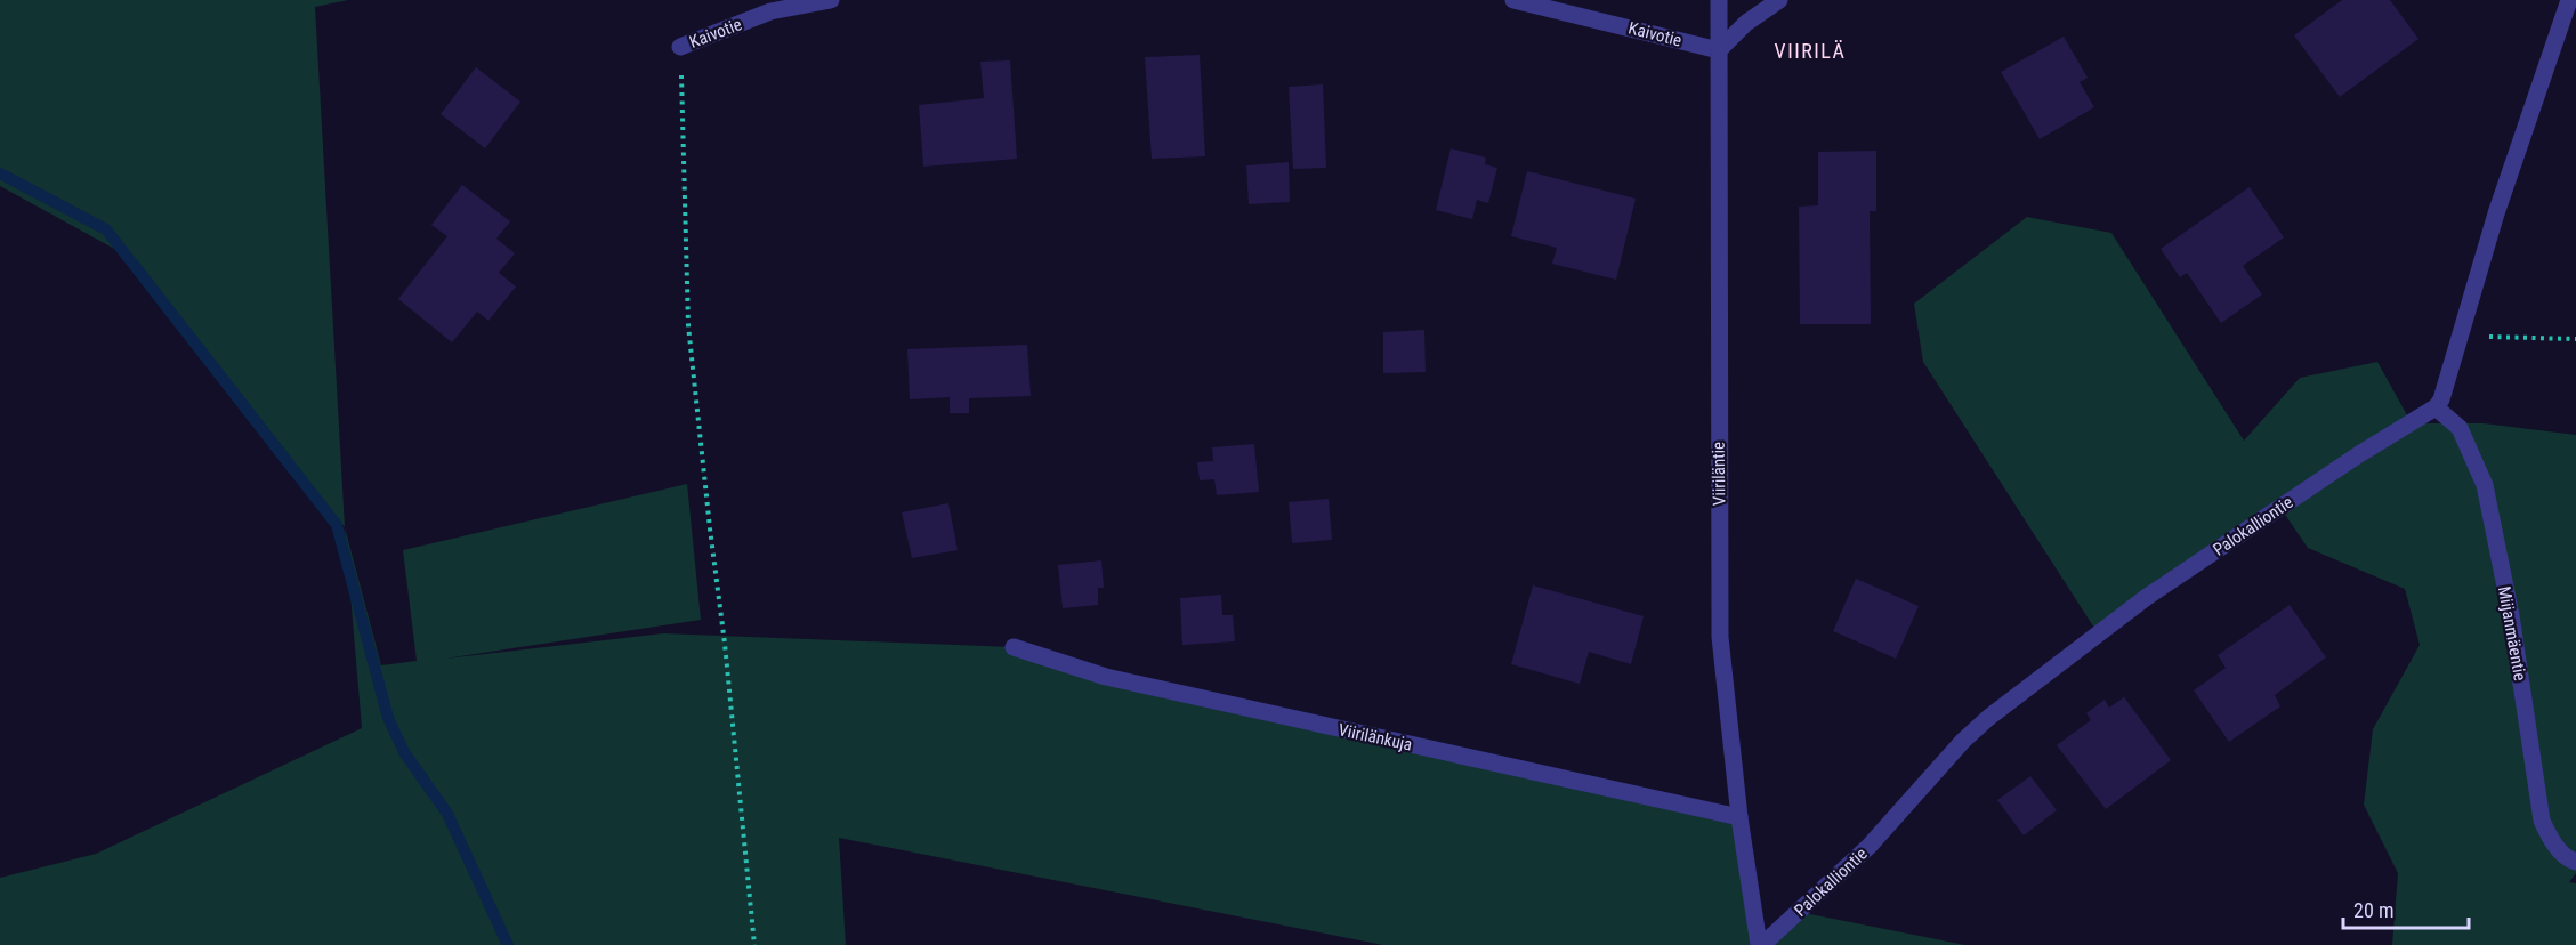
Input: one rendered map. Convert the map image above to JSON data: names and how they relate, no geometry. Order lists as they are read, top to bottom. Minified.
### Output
{"streets":{"street":["Kaivotie","Viiriläntie","Palokalliontie","Miijanmäentie","Viirilänkuja"]},"crossings":[["Kaivotie","Viiriläntie"],["Viiriläntie","Palokalliontie"],["Viiriläntie","Viirilänkuja"],["Palokalliontie","Miijanmäentie"]],"districts":["VIIRILÄ"],"scale_bar":"20 m"}
